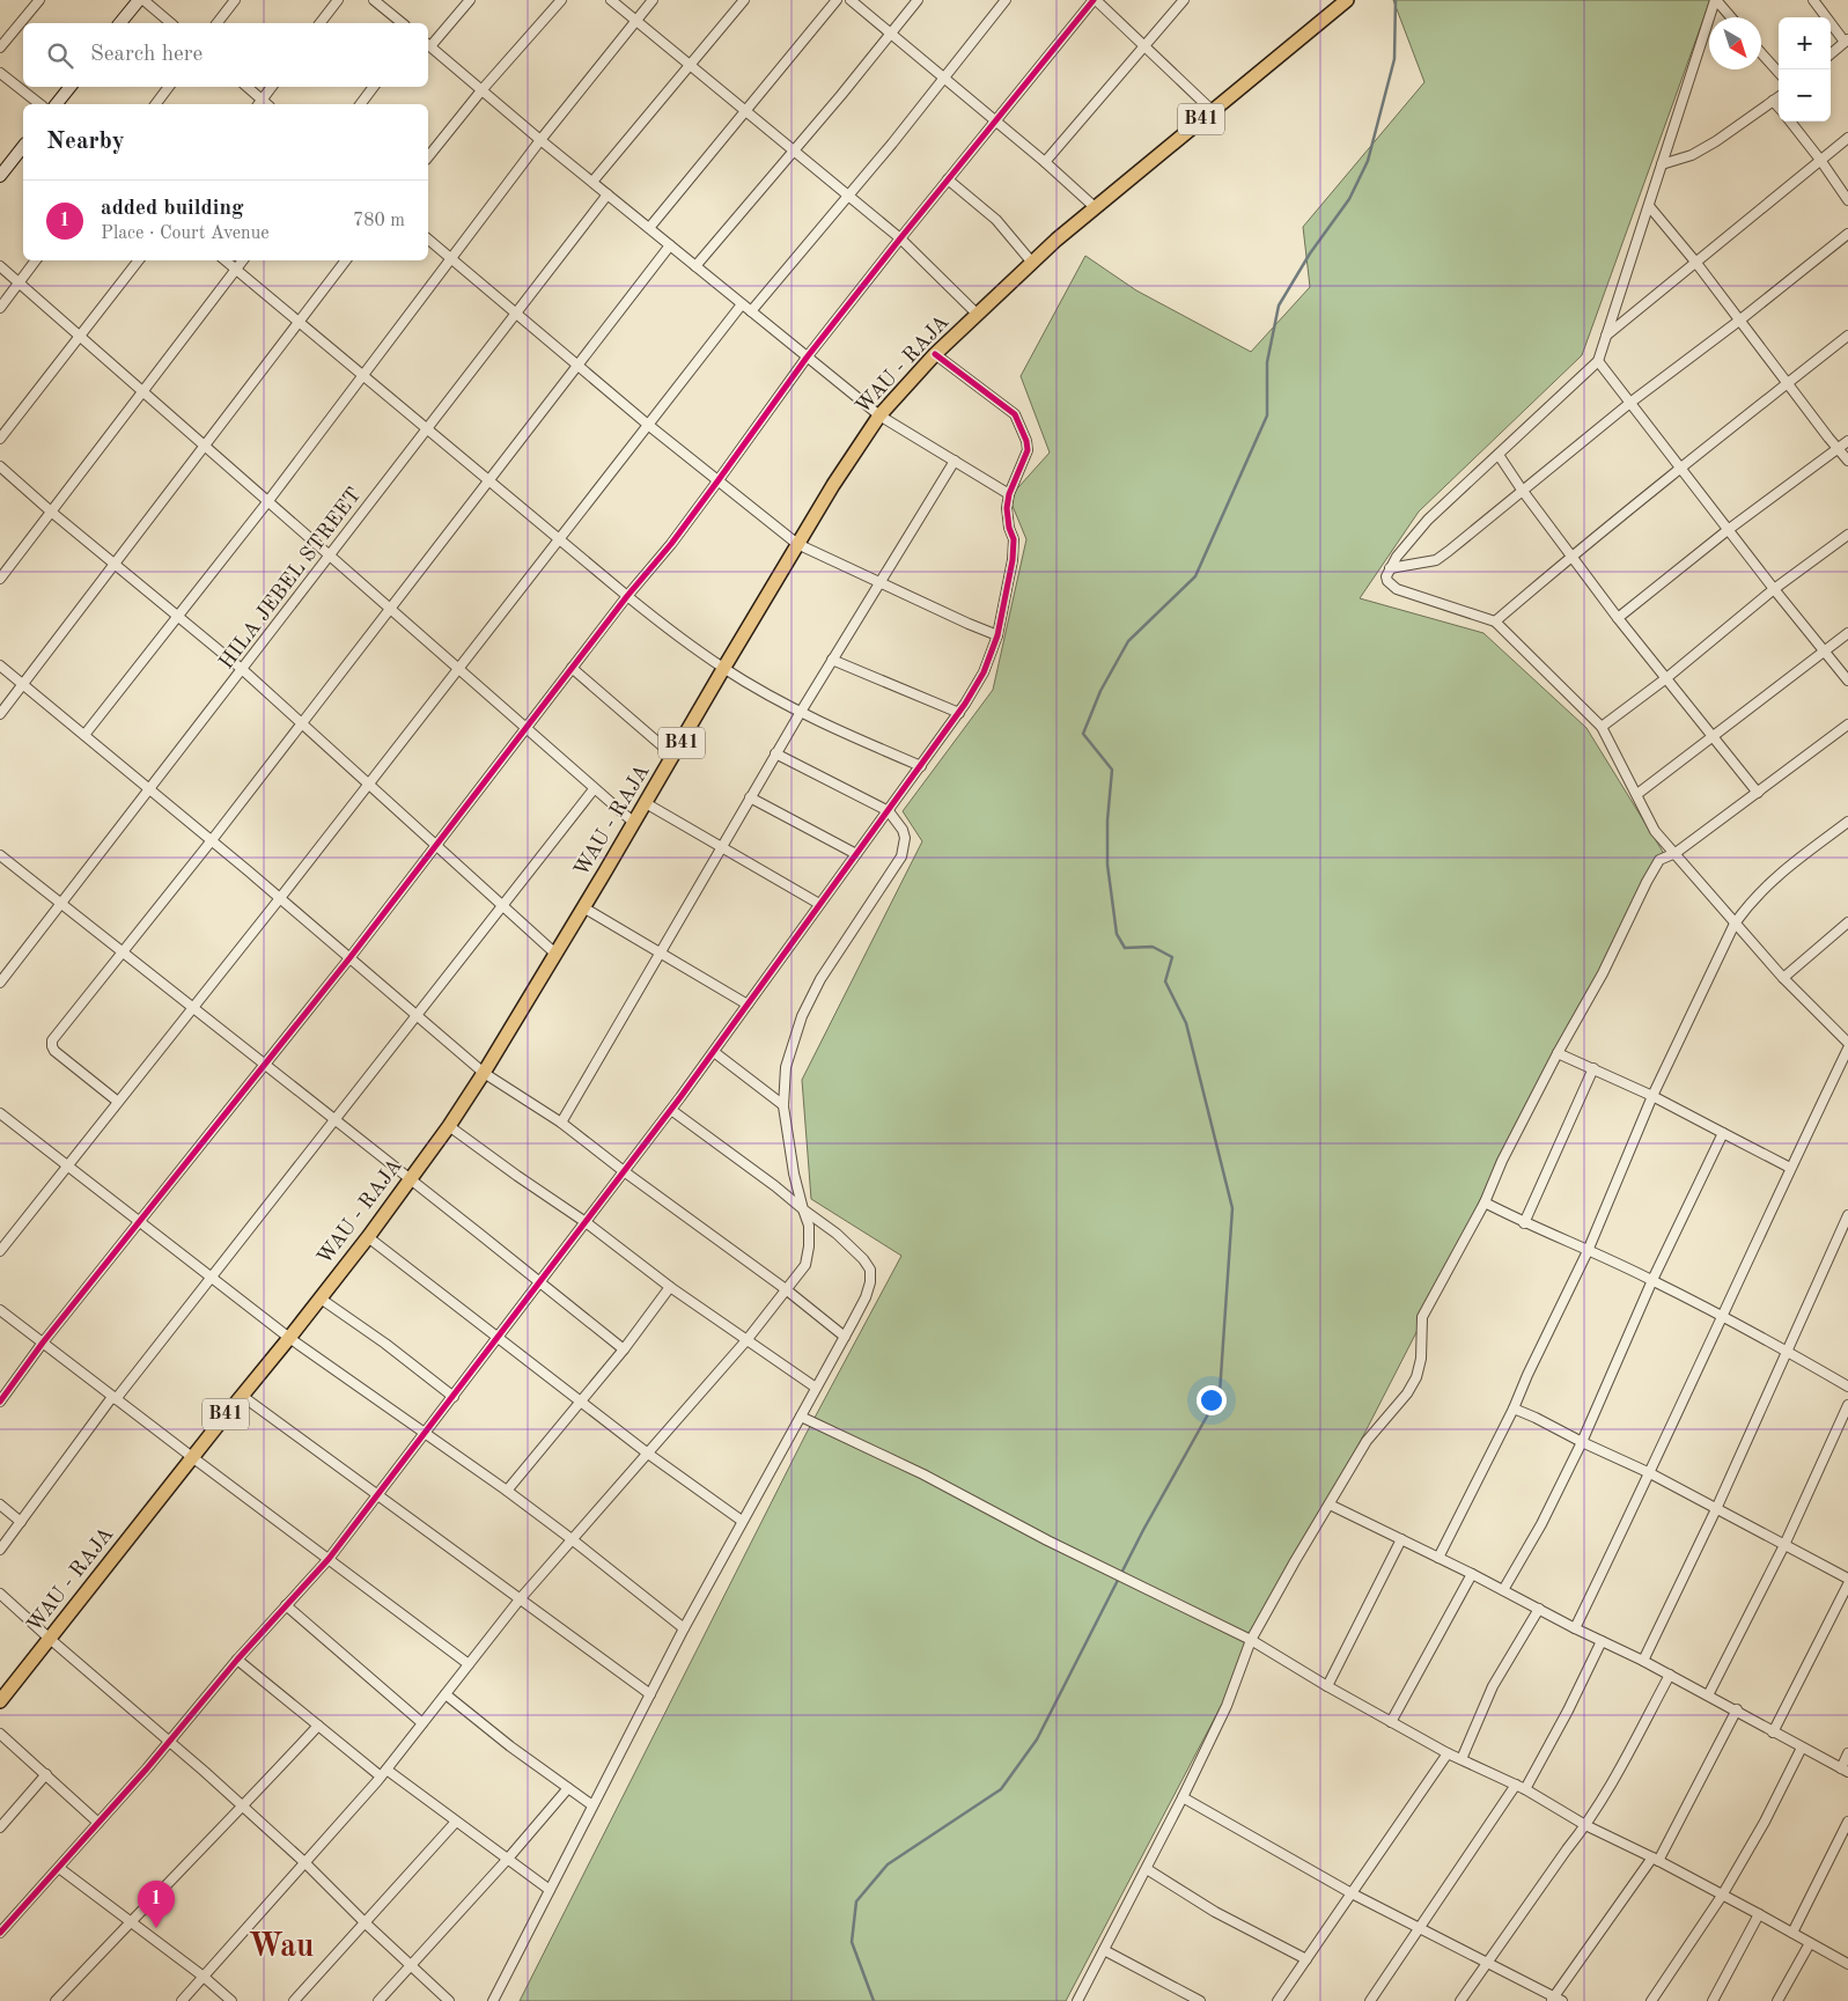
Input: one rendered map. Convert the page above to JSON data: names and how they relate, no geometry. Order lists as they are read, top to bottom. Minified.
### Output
{"streets":{"main road":["B41","WAU - RAJA"],"street":["HILA JEBEL STREET"]},"districts":["Wau"],"north":"bottom right","page":{"map_buttons":["+","−"],"search":"Search here","heading":"Nearby","list":[{"mark":"1","name":"added building","note":"Place · Court Avenue","value":"780 m"}],"pins":"1"}}
